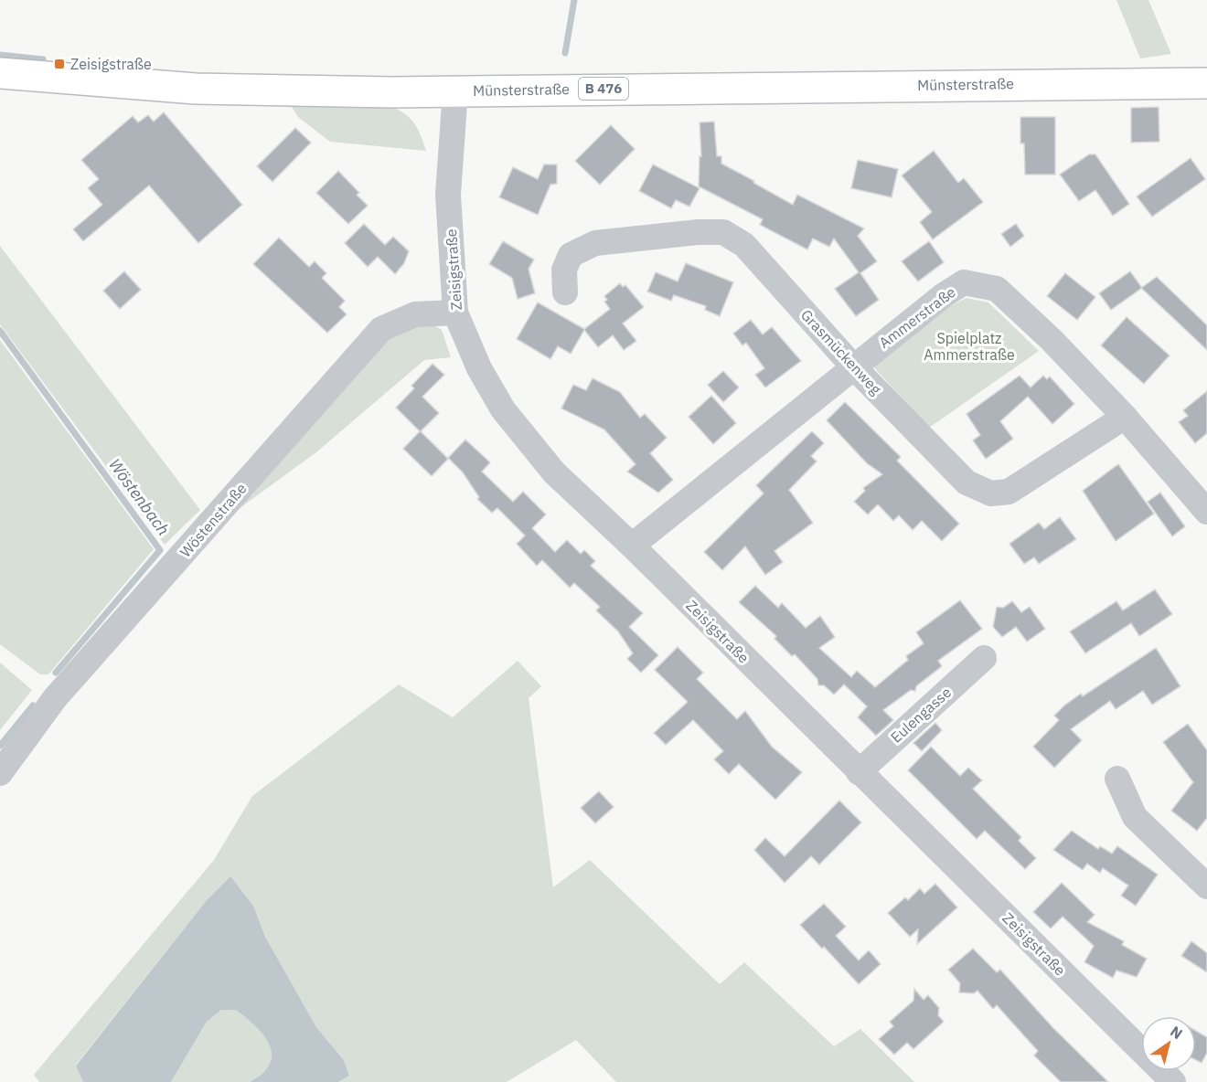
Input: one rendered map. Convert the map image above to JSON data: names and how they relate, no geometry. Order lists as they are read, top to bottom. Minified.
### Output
{"streets":{"main road":["Münsterstraße","B 476"],"street":["Zeisigstraße","Ammerstraße","Grasmückenweg","Wöstenstraße","Eulengasse"]},"crossings":[["Münsterstraße","Zeisigstraße"],["Zeisigstraße","Ammerstraße"],["Zeisigstraße","Wöstenstraße"],["Zeisigstraße","Eulengasse"],["Ammerstraße","Grasmückenweg"]],"water":["Wöstenbach"],"parks":["Spielplatz Ammerstraße"],"places":{"transit":["Zeisigstraße"]},"north":"top right"}
